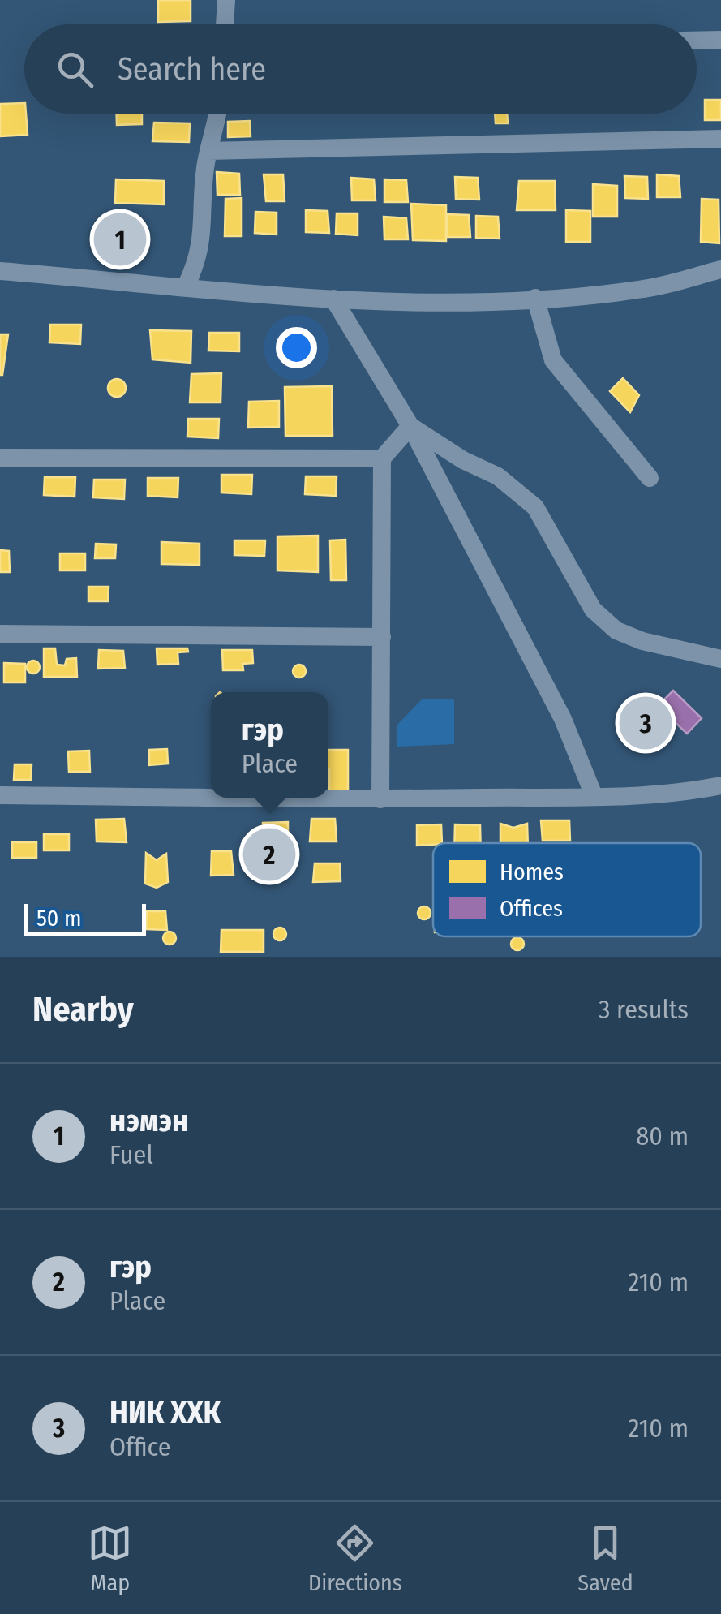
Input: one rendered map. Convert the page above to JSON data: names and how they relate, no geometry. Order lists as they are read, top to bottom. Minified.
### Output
{"legend":["Homes","Offices"],"scale_bar":"50 m","page":{"search":"Search here","pins":["1","3","2"],"popup":["гэр","Place"],"scale":"50 m","heading":["Nearby","3 results"],"list":[{"mark":"1","name":"нэмэн","note":"Fuel","value":"80 m"},{"mark":"2","name":"гэр","note":"Place","value":"210 m"},{"mark":"3","name":"НИК ХХК","note":"Office","value":"210 m"}],"nav":["Map","Directions","Saved"]}}
